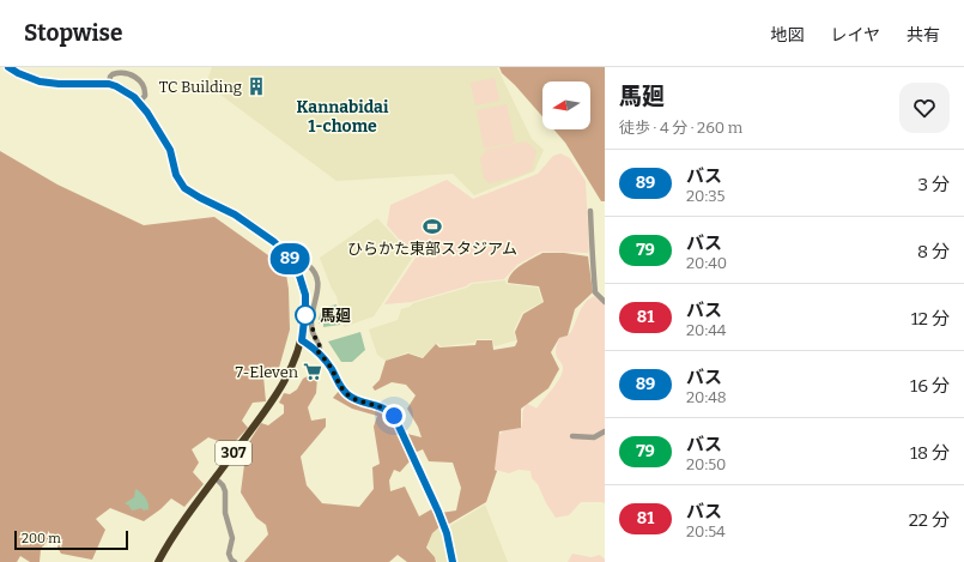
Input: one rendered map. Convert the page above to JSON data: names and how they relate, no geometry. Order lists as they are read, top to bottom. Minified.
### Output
{"streets":{"highway":["307"]},"districts":["Kannabidai 1-chome"],"places":{"building":["TC Building"],"sports":["ひらかた東部スタジアム"],"other":["馬廻"],"supermarket":["7-Eleven"]},"lines":["bus line 89"],"scale_bar":"200 m","north":"left","page":{"header":"Stopwise","nav":["地図","レイヤ","共有"],"on_map":"89","heading":["馬廻","徒歩 · 4 分 · 260 m"],"list":[{"mark":"89","name":"バス","note":"20:35","value":"3 分"},{"mark":"79","name":"バス","note":"20:40","value":"8 分"},{"mark":"81","name":"バス","note":"20:44","value":"12 分"},{"mark":"89","name":"バス","note":"20:48","value":"16 分"},{"mark":"79","name":"バス","note":"20:50","value":"18 分"},{"mark":"81","name":"バス","note":"20:54","value":"22 分"}],"scale":"200 m"}}
